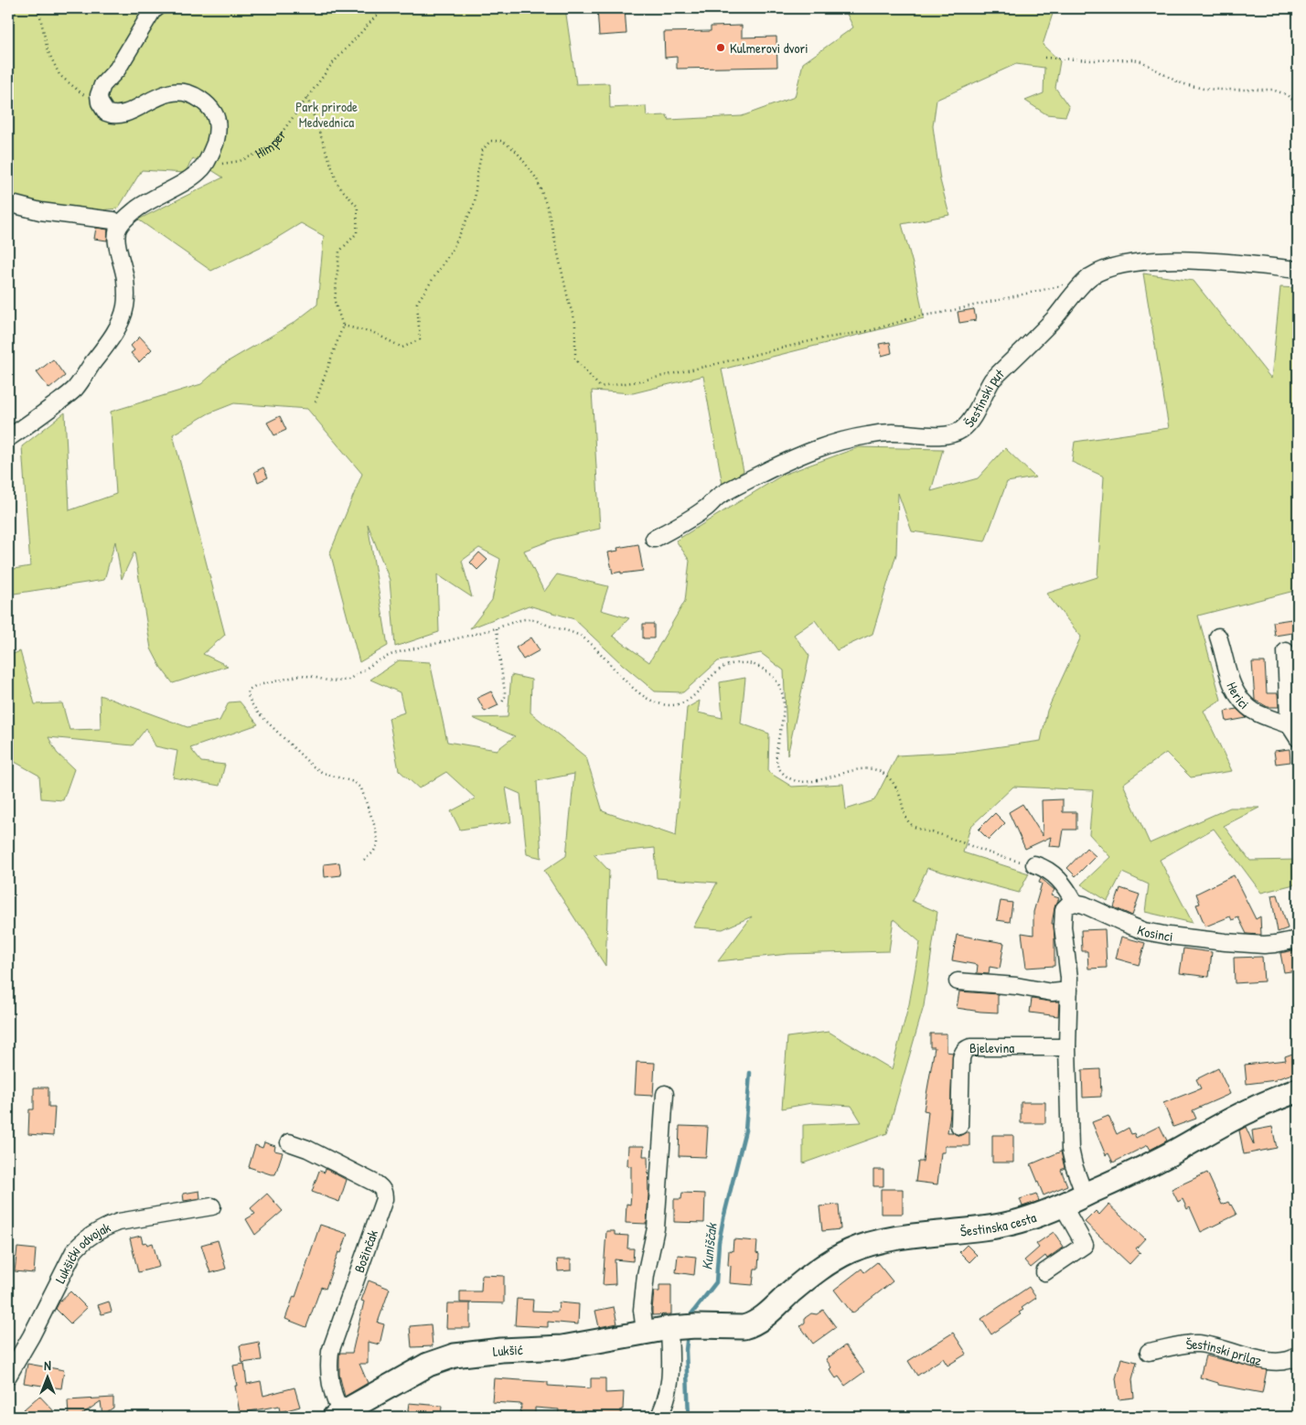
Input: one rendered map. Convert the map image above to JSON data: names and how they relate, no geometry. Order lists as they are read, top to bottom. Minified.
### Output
{"streets":{"main road":["Šestinska cesta","Lukšić"],"street":["Šestinski put","Herici","Kosinci","Bjelevina","Božinčak","Lukšićki odvojak","Šestinski prilaz"],"path":["Himper"]},"crossings":[["Šestinska cesta","Lukšić"],["Božinčak","Lukšić"]],"water":["Kuniščak"],"parks":["Park prirode Medvednica"],"places":["Kulmerovi dvori"],"north":"top"}
